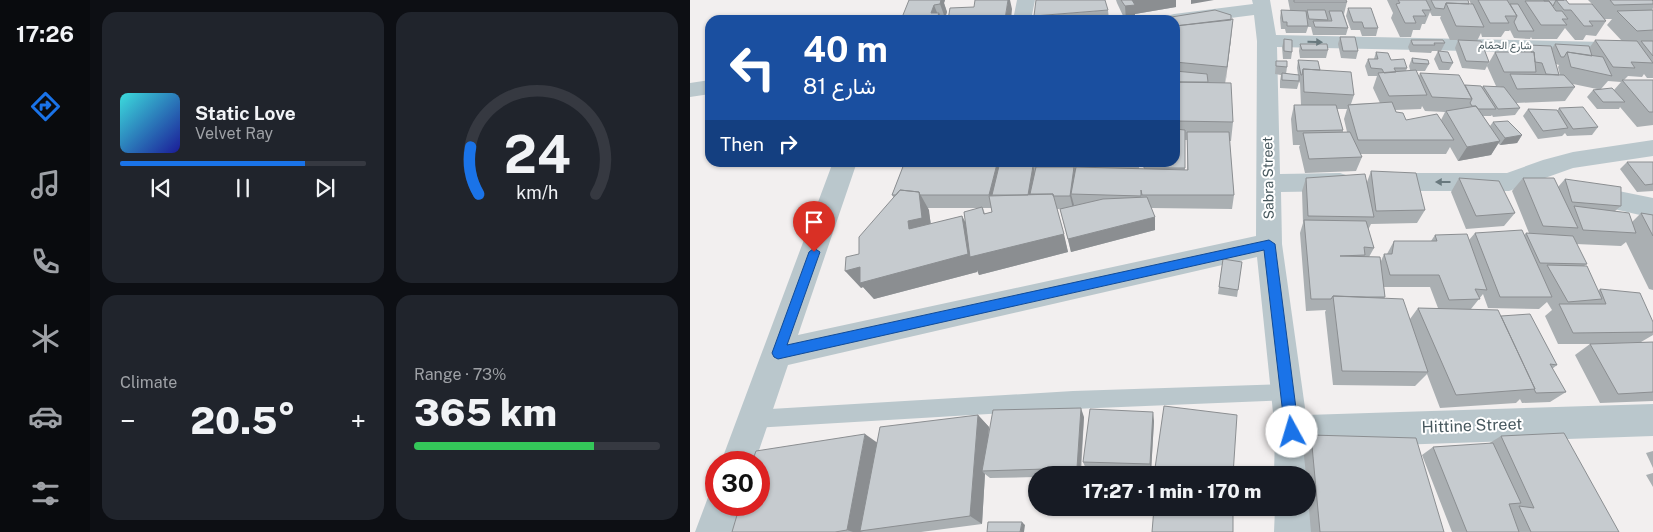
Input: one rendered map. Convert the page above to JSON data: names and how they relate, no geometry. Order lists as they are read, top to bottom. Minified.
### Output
{"streets":{"street":["شارع الحمّام","Sabra Street","Hittine Street"]},"crossings":[["شارع الحمّام","Sabra Street"],["Sabra Street","Hittine Street"]],"page":{"tabs":"17:26","turn":["40 m","شارع 81"],"song":["Static Love","Velvet Ray"],"then":"Then","tile":["Climate",["Range · 73%","365 km"]],"heat":["−","20.5°","+"],"limit":"30","trip":"17:27 · 1 min · 170 m","gauge":["24","km/h"]}}
